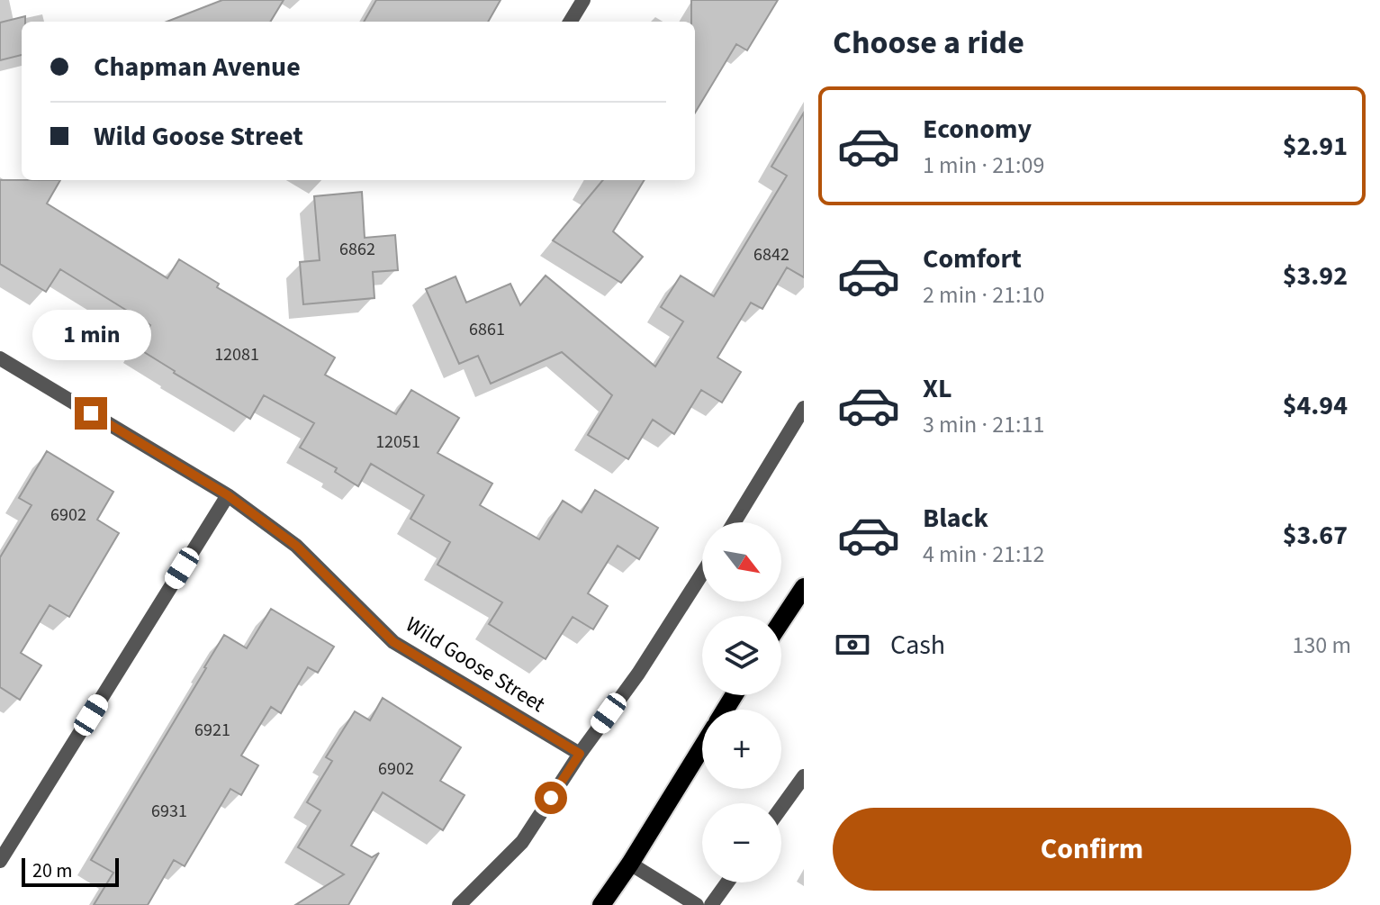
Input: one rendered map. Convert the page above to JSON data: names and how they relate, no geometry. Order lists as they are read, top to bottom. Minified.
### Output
{"streets":{"street":["Wild Goose Street"]},"house_numbers":["6862","6842","6861","12081","12051","6902","6921","6902","6931"],"scale_bar":"20 m","north":"bottom right","page":{"heading":"Choose a ride","banner":["Chapman Avenue","Wild Goose Street"],"list":[{"name":"Economy","note":"1 min · 21:09","value":"$2.91"},{"name":"Comfort","note":"2 min · 21:10","value":"$3.92"},{"name":"XL","note":"3 min · 21:11","value":"$4.94"},{"name":"Black","note":"4 min · 21:12","value":"$3.67"}],"bubble":"1 min","map_buttons":["+","−"],"pay":["Cash","130 m"],"buttons":"Confirm","scale":"20 m"}}
